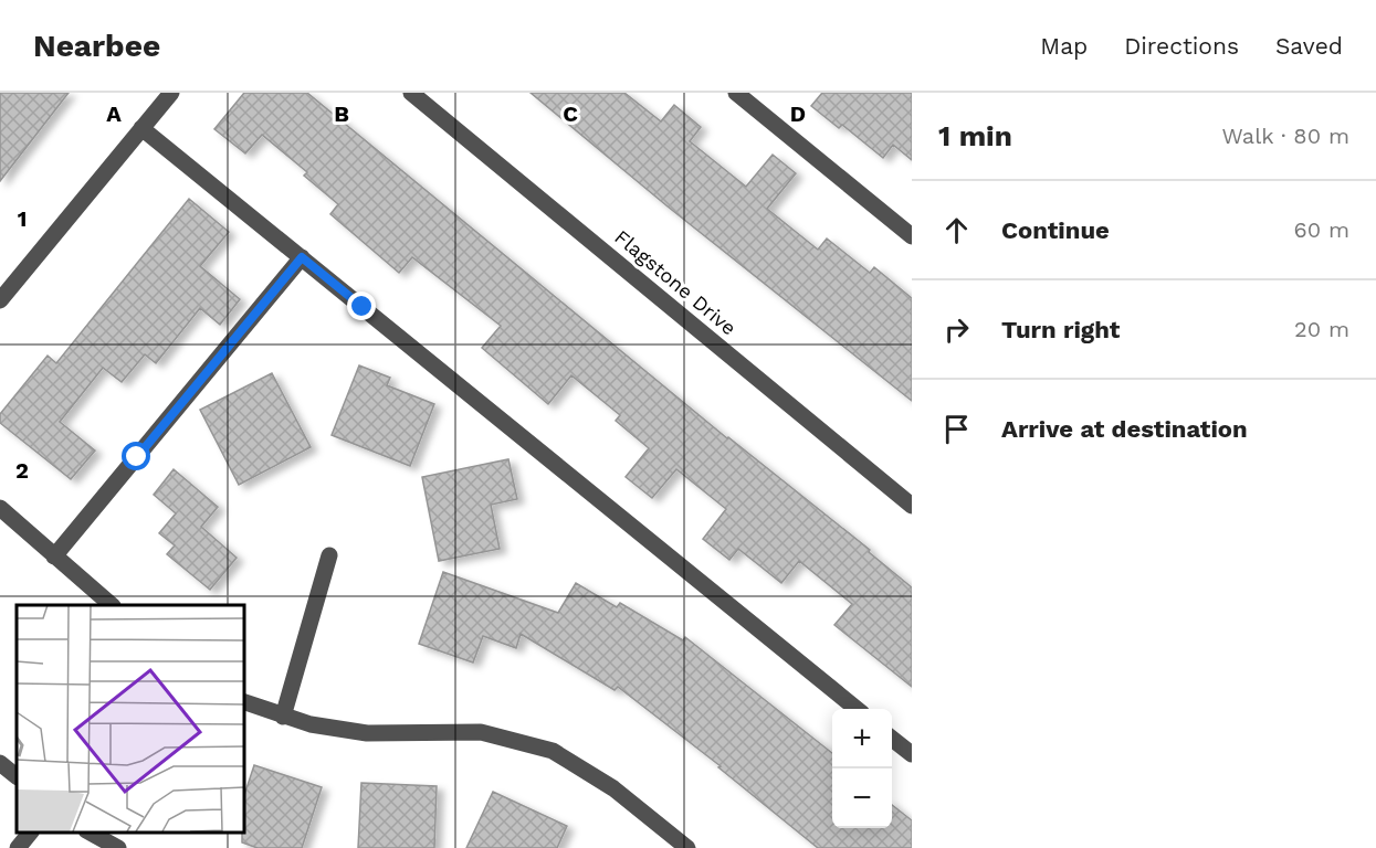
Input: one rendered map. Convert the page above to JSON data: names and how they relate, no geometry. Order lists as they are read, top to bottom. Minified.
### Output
{"streets":{"street":["Flagstone Drive"]},"page":{"header":"Nearbee","nav":["Map","Directions","Saved"],"heading":["1 min","Walk · 80 m"],"list":[["Continue","60 m"],["Turn right","20 m"],"Arrive at destination"],"map_buttons":["+","−"]},"grid":{"columns":["A","B","C","D"],"rows":["1","2"]}}
